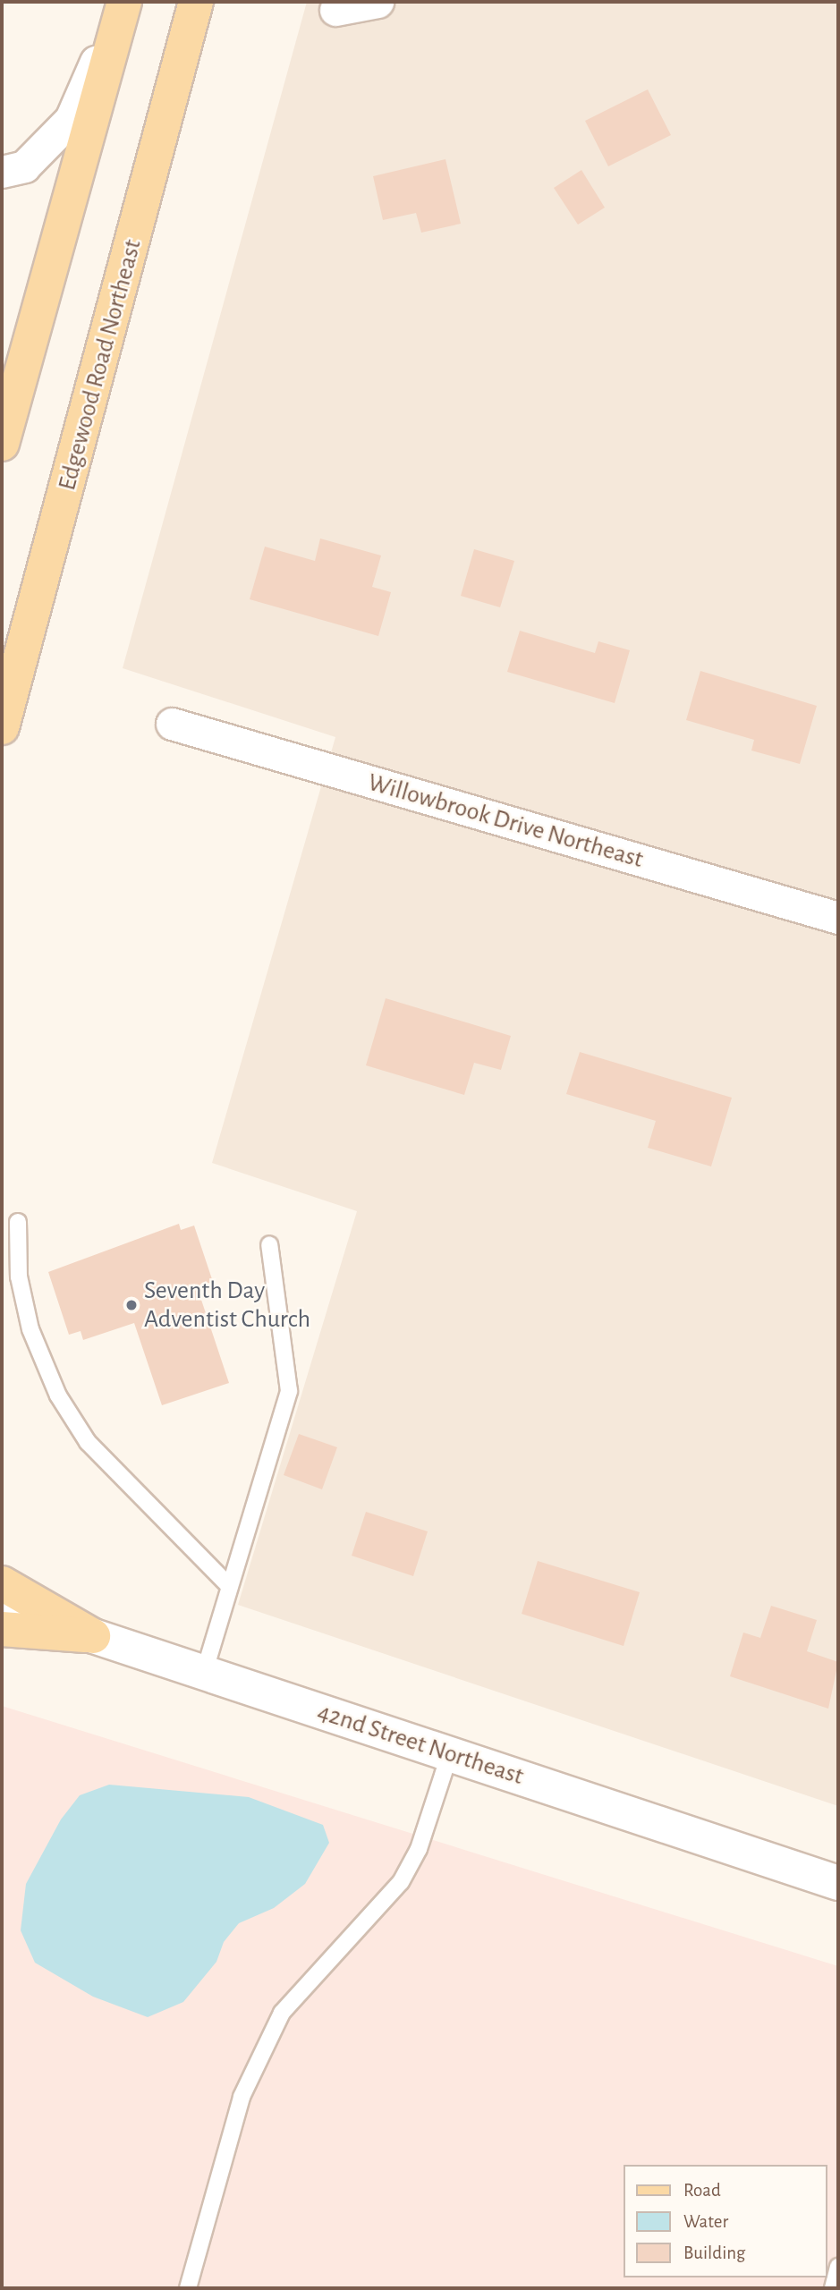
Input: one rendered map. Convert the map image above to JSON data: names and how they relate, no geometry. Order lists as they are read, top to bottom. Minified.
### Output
{"streets":{"main road":["Edgewood Road Northeast"],"street":["Willowbrook Drive Northeast","42nd Street Northeast"]},"places":["Seventh Day Adventist Church"],"legend":["Road","Water","Building"]}
